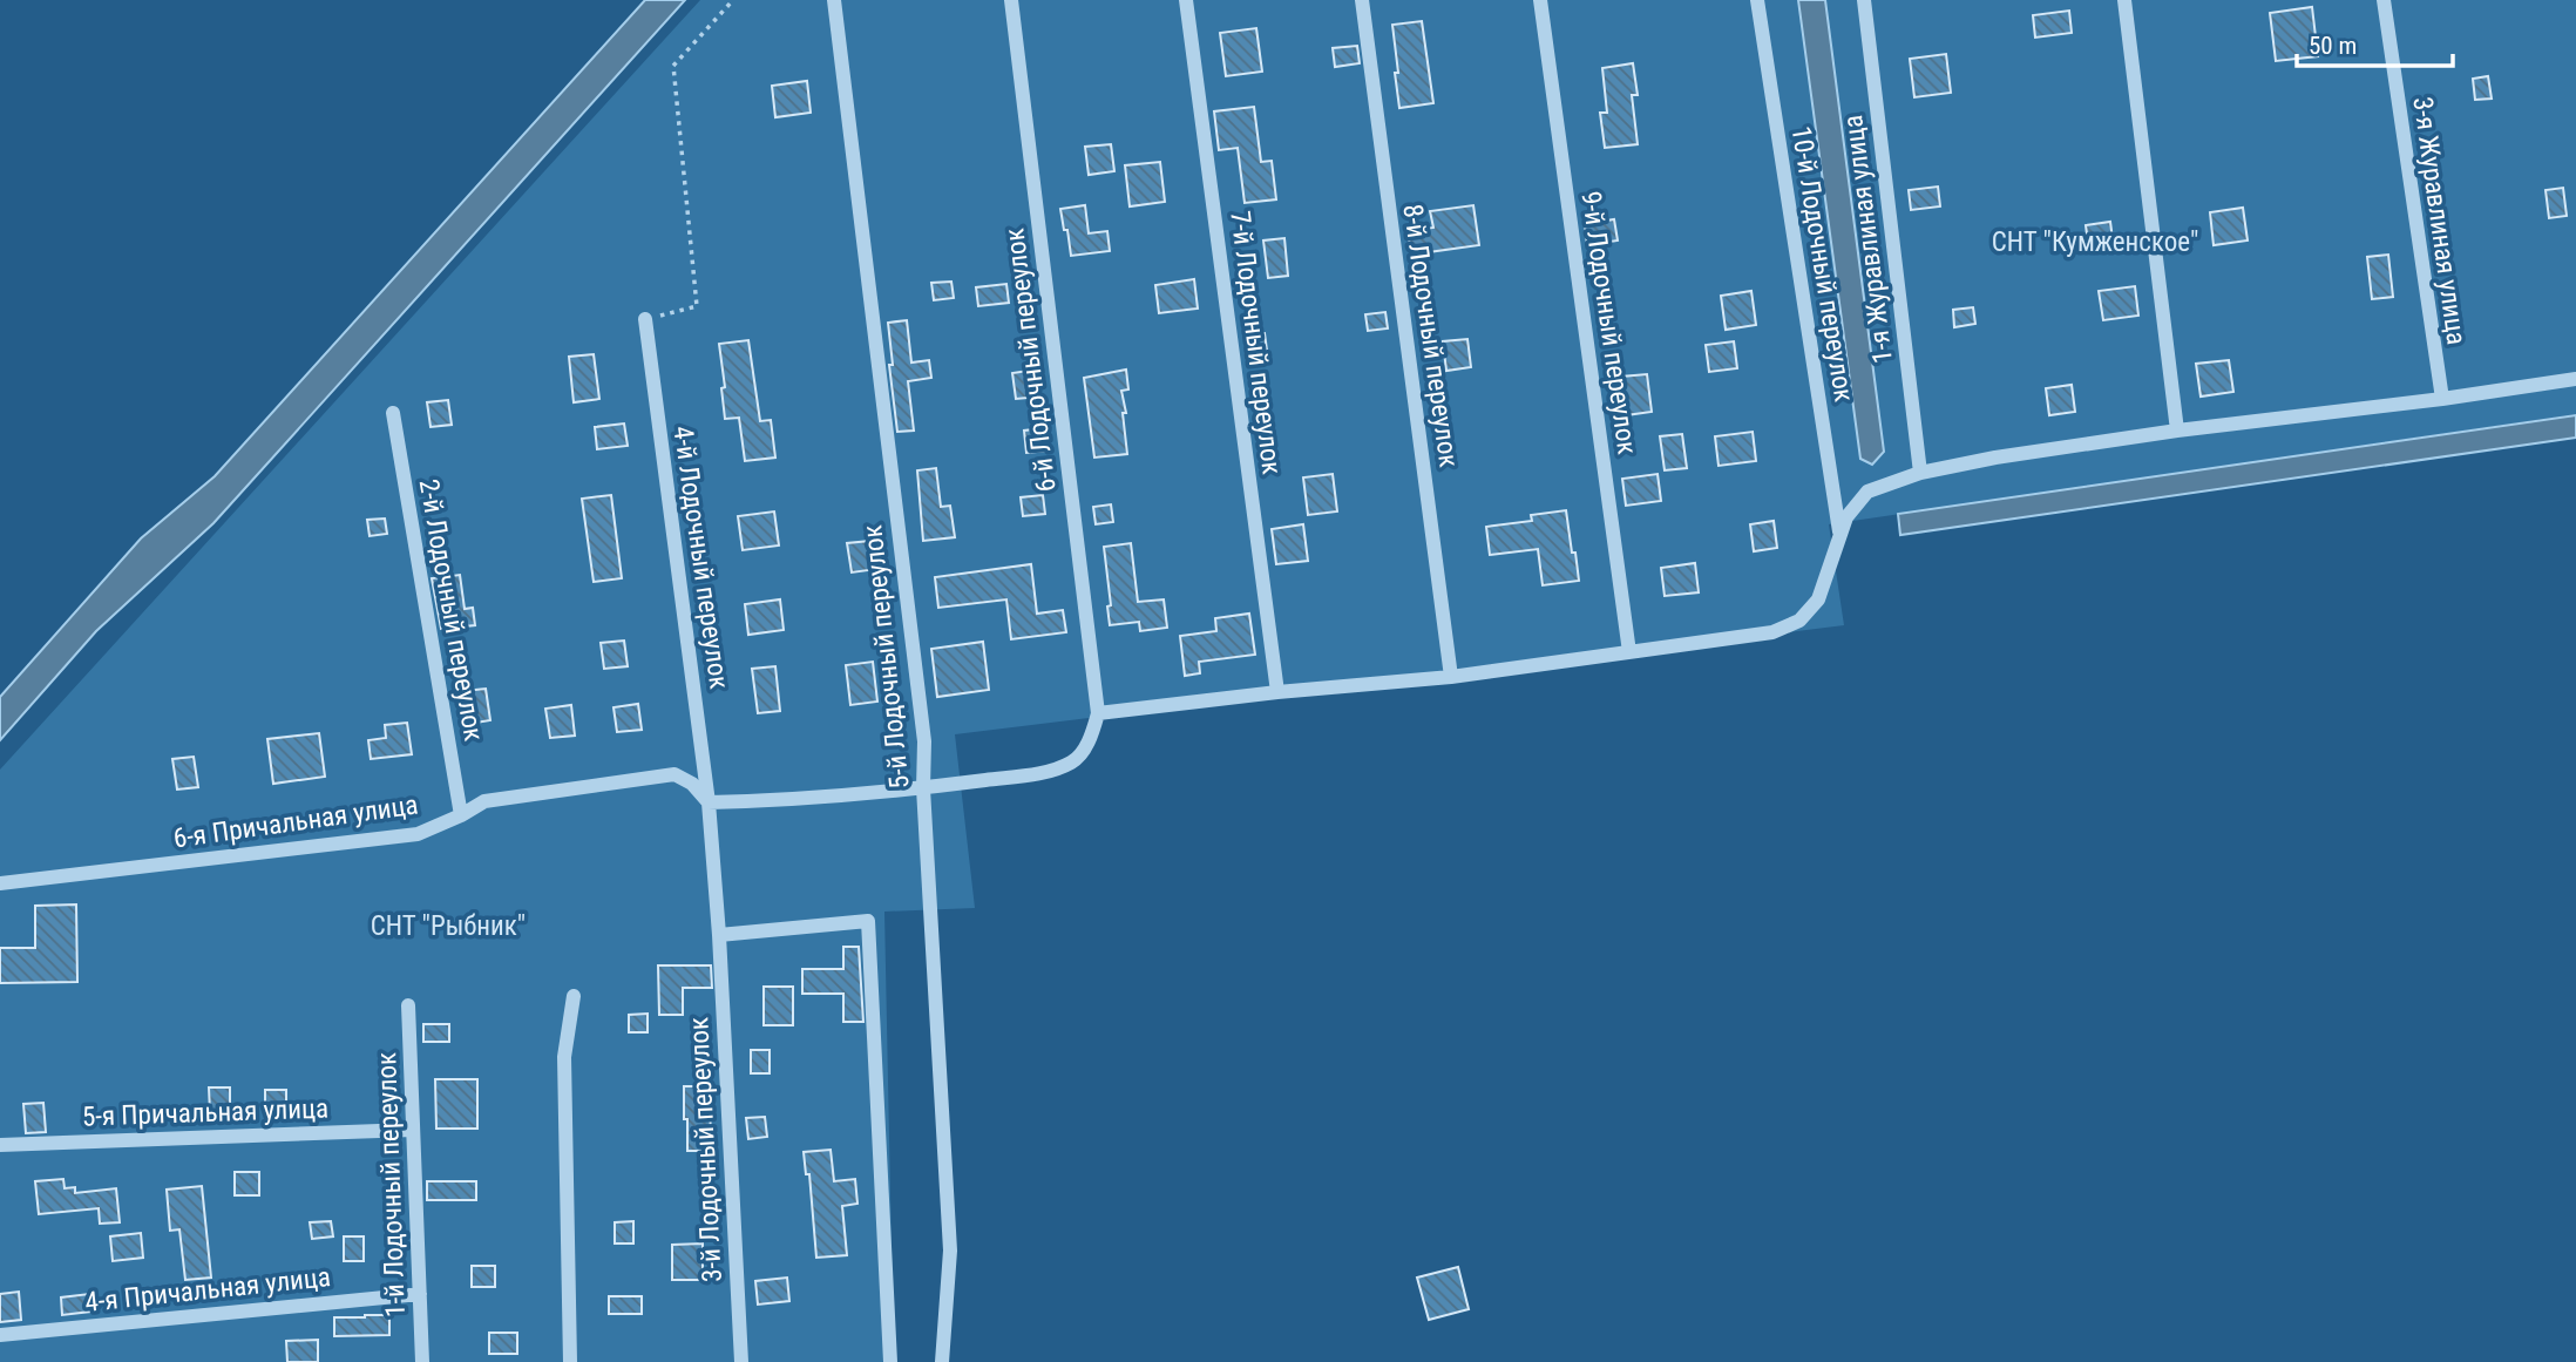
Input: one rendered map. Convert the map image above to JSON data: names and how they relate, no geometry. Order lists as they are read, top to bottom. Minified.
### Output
{"streets":{"street":["3-я Журавлиная улица","1-я Журавлиная улица","10-й Лодочный переулок","9-й Лодочный переулок","8-й Лодочный переулок","7-й Лодочный переулок","6-й Лодочный переулок","4-й Лодочный переулок","2-й Лодочный переулок","5-й Лодочный переулок","6-я Причальная улица","5-я Причальная улица","3-й Лодочный переулок","1-й Лодочный переулок","4-я Причальная улица"]},"crossings":[["4-й Лодочный переулок","6-я Причальная улица"],["4-й Лодочный переулок","3-й Лодочный переулок"],["2-й Лодочный переулок","6-я Причальная улица"],["5-я Причальная улица","1-й Лодочный переулок"],["1-й Лодочный переулок","4-я Причальная улица"]],"parks":["СНТ \"Кумженское\"","СНТ \"Рыбник\""],"scale_bar":"50 m"}
